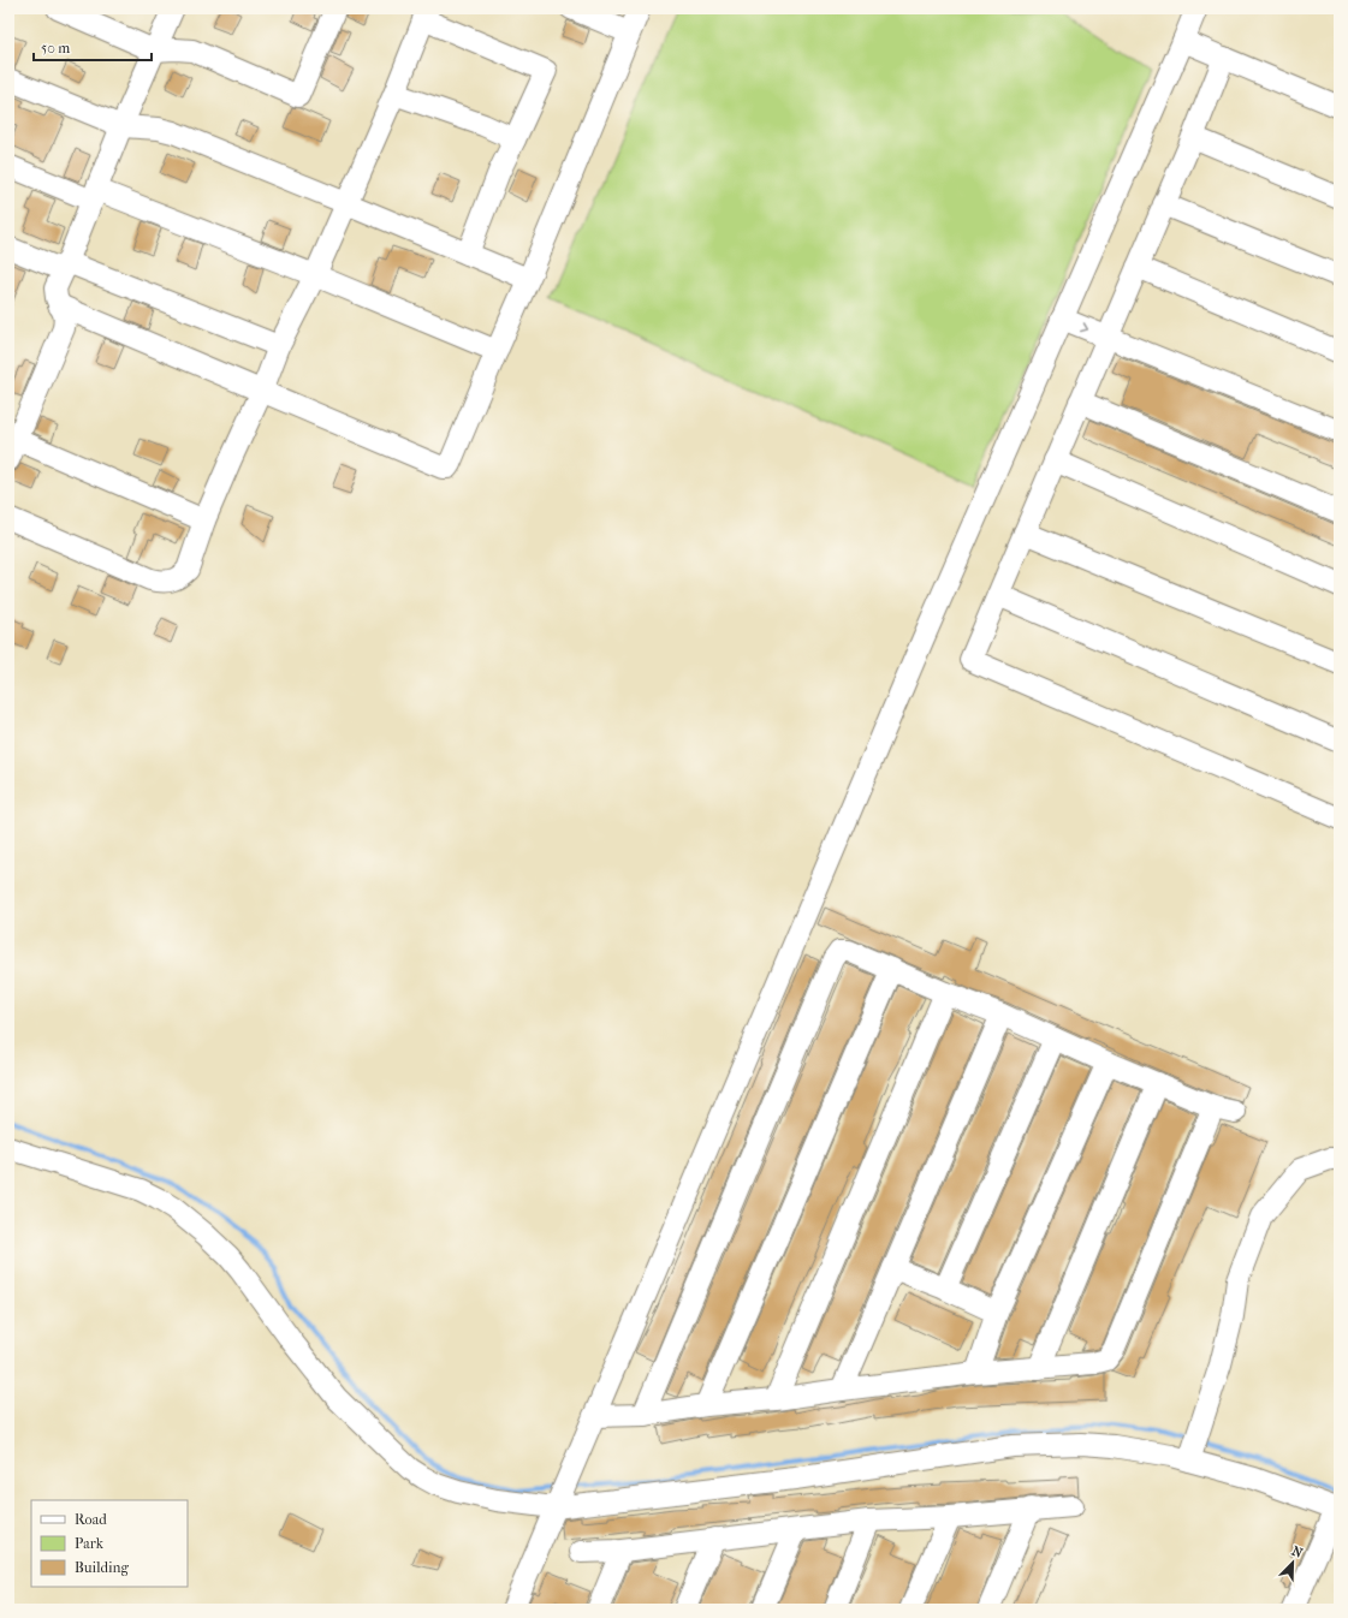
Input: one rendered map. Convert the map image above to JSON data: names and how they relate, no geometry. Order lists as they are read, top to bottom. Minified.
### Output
{"legend":["Road","Park","Building"],"scale_bar":"50 m","north":"top right"}
